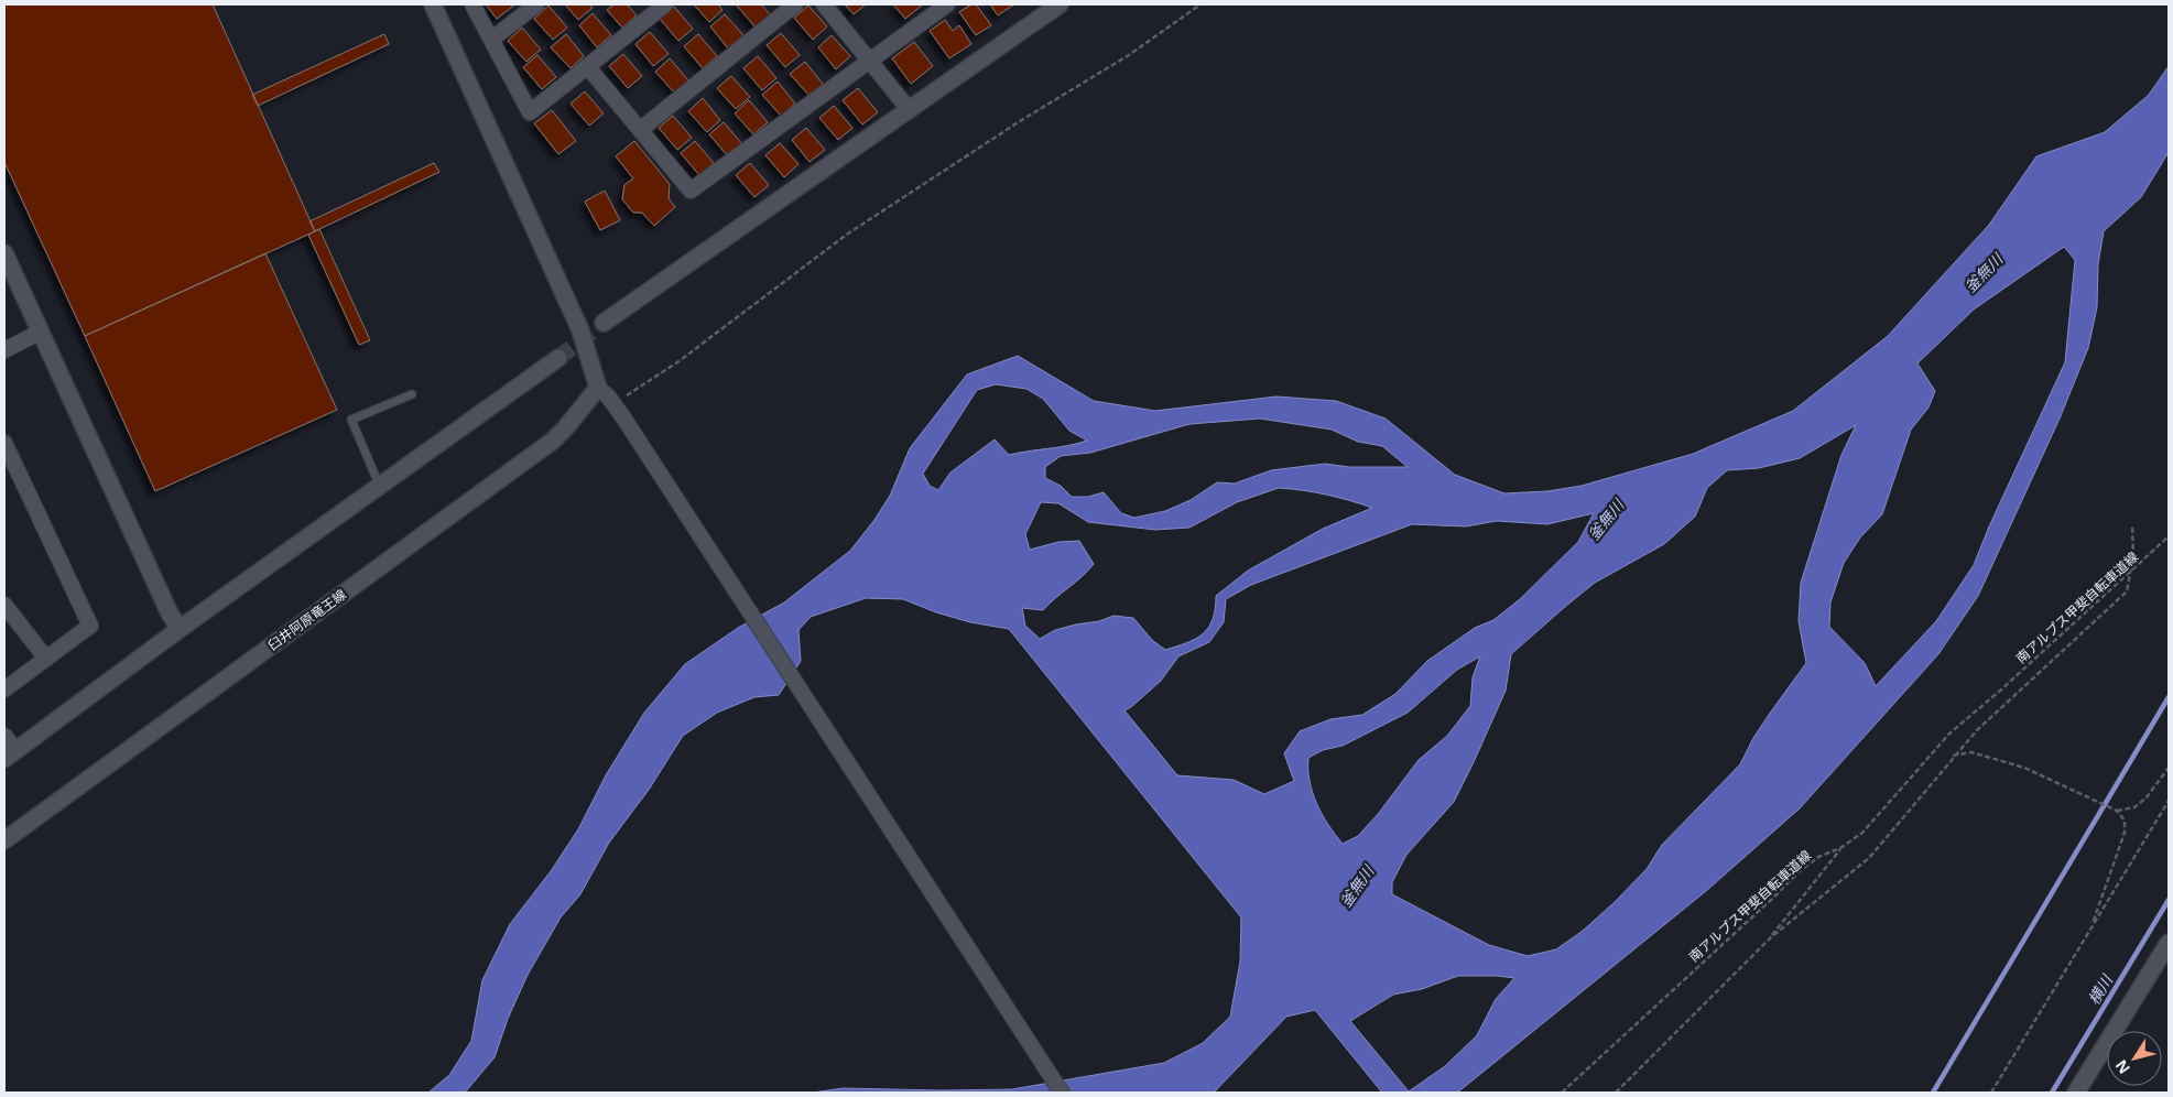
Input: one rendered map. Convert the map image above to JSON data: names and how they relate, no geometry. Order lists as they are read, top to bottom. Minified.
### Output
{"streets":{"street":["臼井阿原竜王線"],"path":["南アルプス甲斐自転車道線"]},"water":["釜無川","横川"],"north":"bottom left"}
